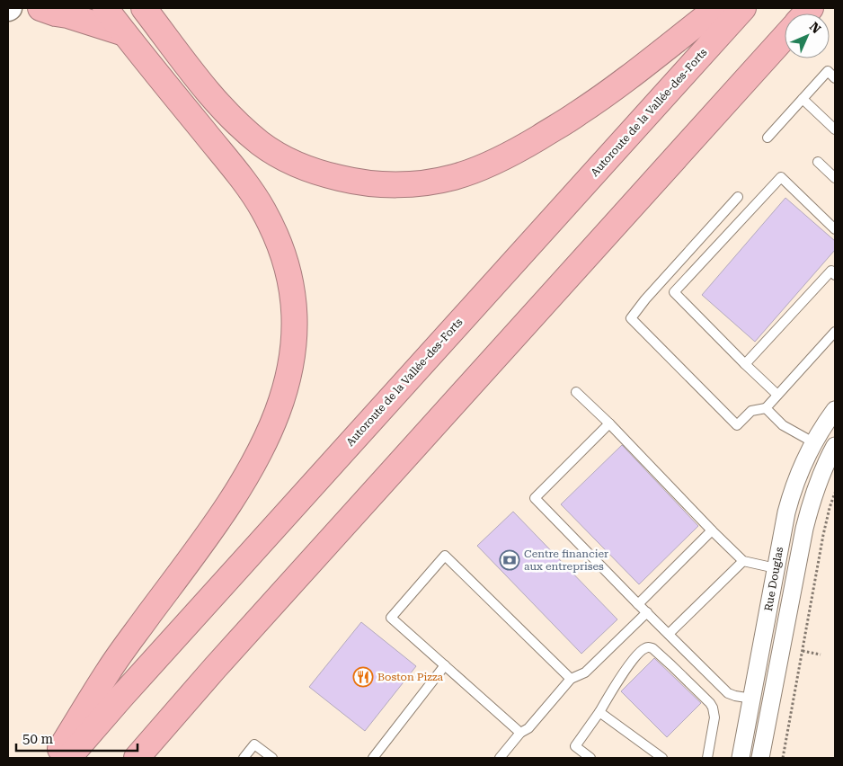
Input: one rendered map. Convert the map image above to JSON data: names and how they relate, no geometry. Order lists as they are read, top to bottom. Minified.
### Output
{"streets":{"highway":["Autoroute de la Vallée-des-Forts"],"street":["Rue Douglas"]},"places":{"bank":["Centre financier aux entreprises"],"restaurant":["Boston Pizza"]},"scale_bar":"50 m","north":"top right"}
